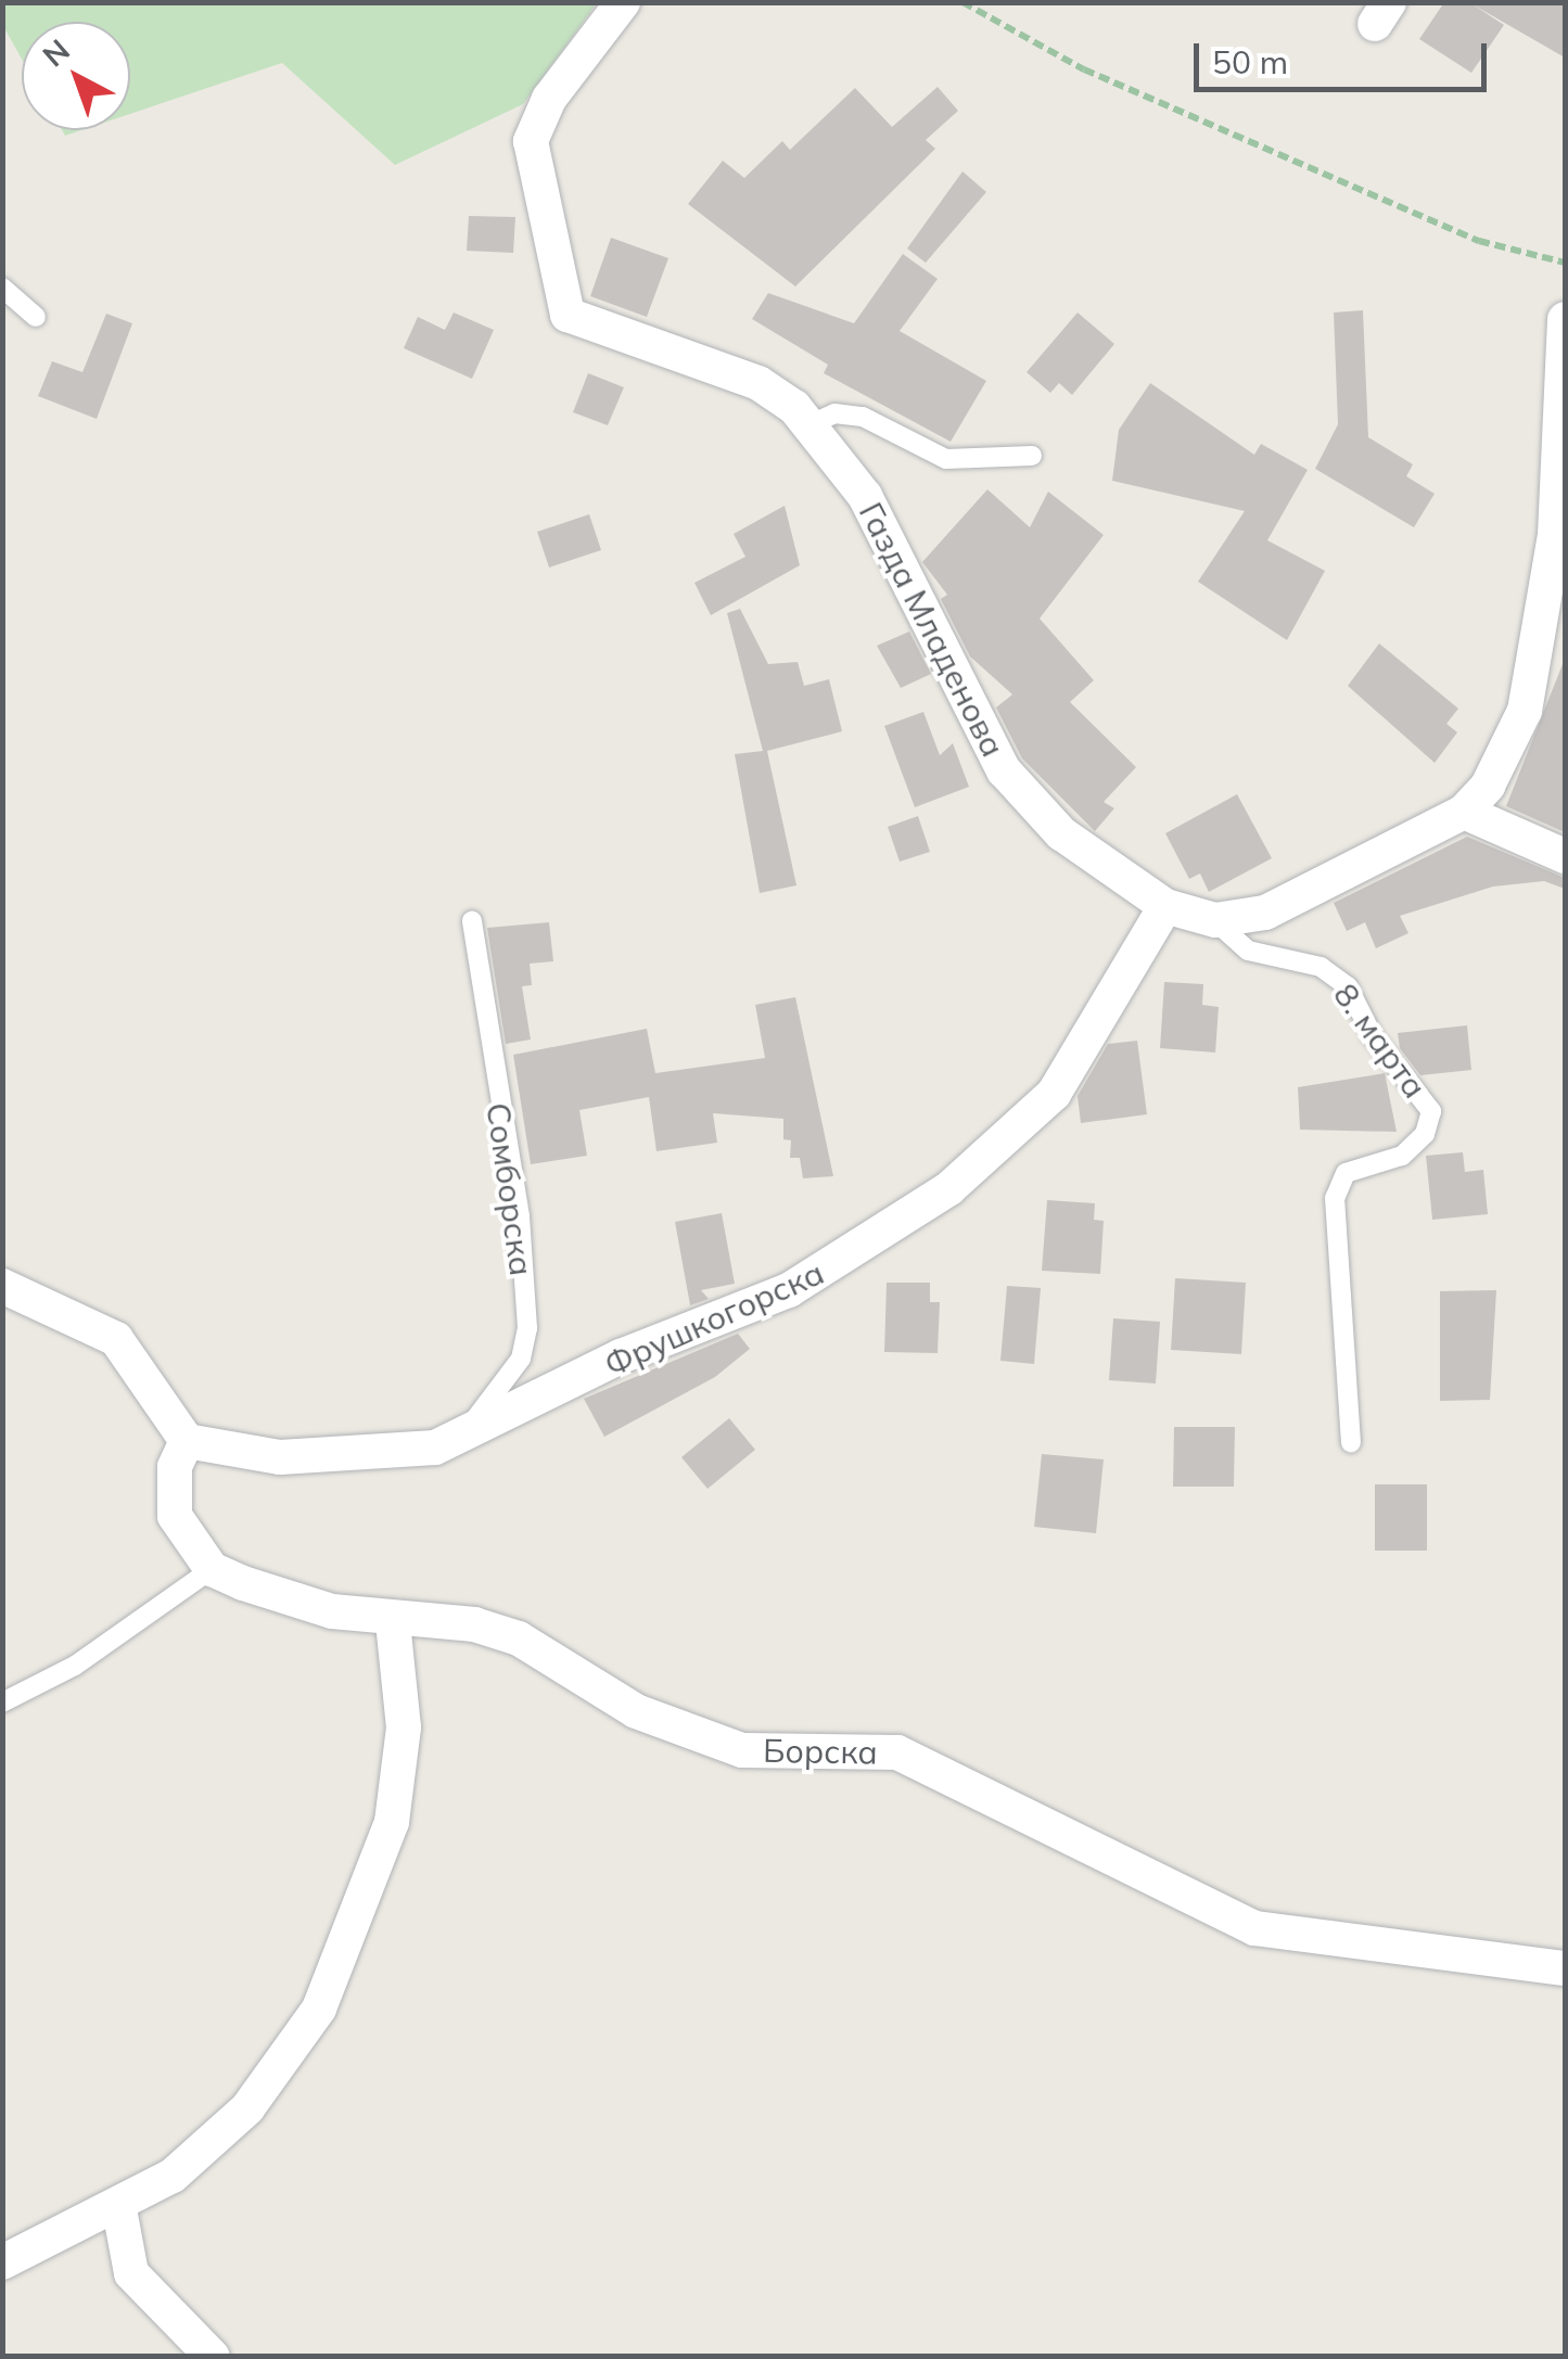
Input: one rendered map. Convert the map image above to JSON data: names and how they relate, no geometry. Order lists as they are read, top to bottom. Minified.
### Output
{"streets":{"street":["Газда Младенова","Фрушкогорска","Борска"],"lane":["8. марта","Сомборска"]},"crossings":[["Газда Младенова","Фрушкогорска"],["Сомборска","Фрушкогорска"]],"scale_bar":"50 m","north":"top left"}
